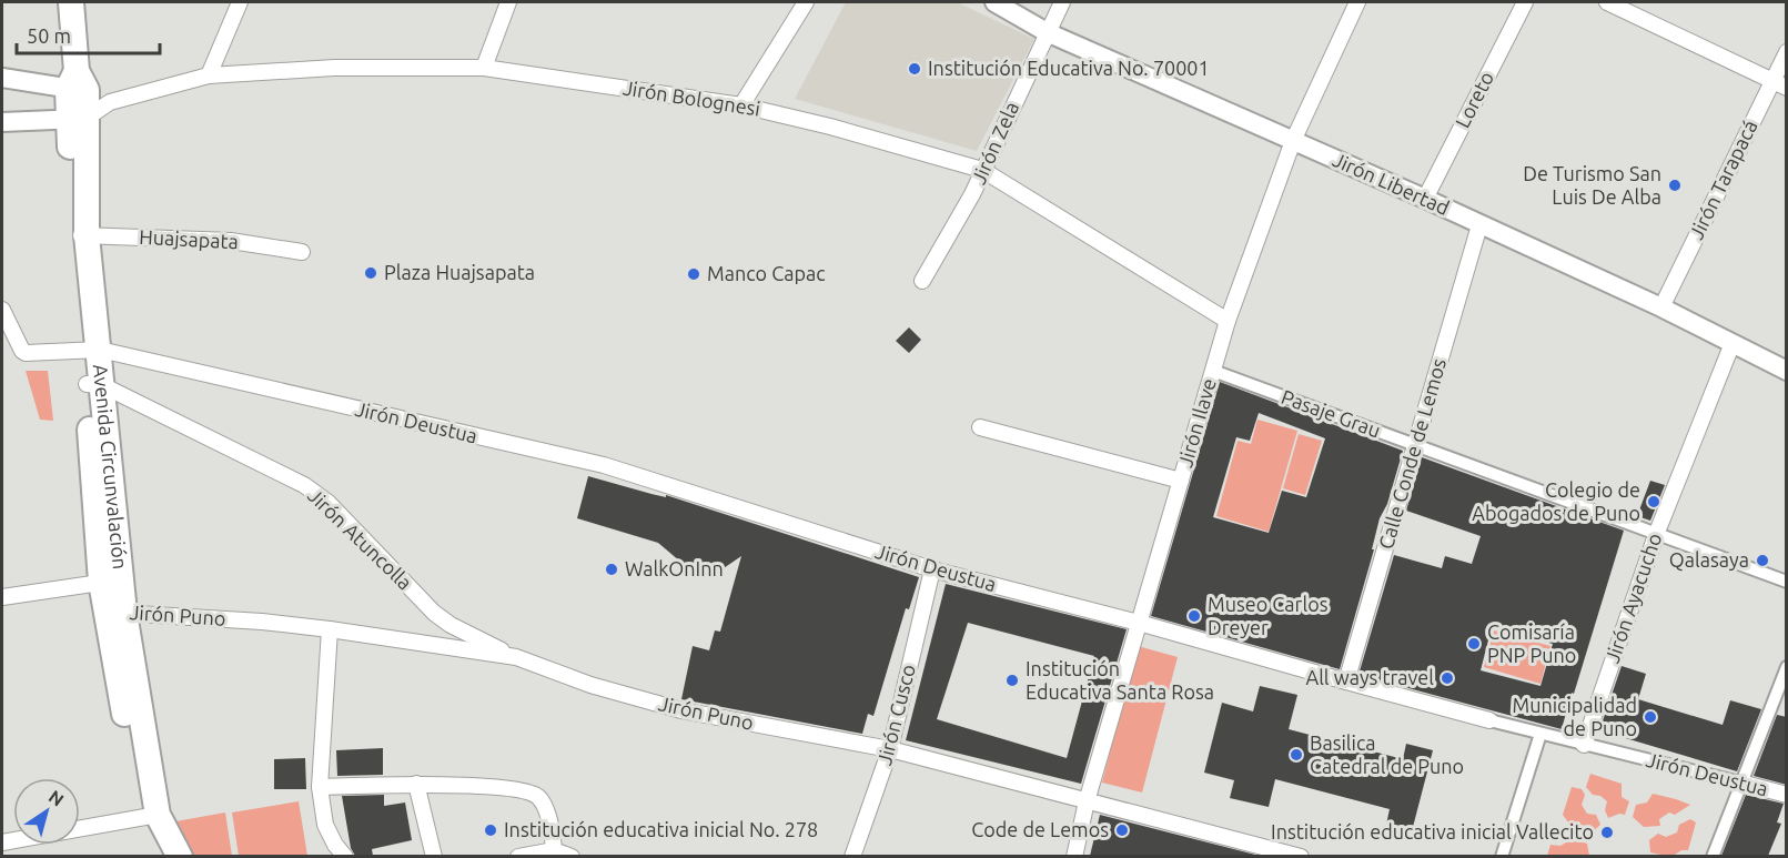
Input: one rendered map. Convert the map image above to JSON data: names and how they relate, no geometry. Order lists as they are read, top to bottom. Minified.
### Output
{"streets":{"highway":["Avenida Circunvalación"],"street":["Jirón Bolognesi","Loreto","Jirón Zela","Jirón Tarapacá","Jirón Libertad","Huajsapata","Pasaje Grau","Jirón Deustua","Jirón Ilave","Calle Conde de Lemos","Jirón Atuncolla","Jirón Ayacucho","Jirón Puno","Jirón Cusco"]},"crossings":[["Jirón Bolognesi","Jirón Zela"],["Jirón Bolognesi","Jirón Ilave"],["Jirón Bolognesi","Avenida Circunvalación"],["Loreto","Jirón Libertad"],["Jirón Zela","Jirón Libertad"],["Jirón Tarapacá","Jirón Libertad"],["Jirón Libertad","Jirón Ilave"],["Jirón Libertad","Calle Conde de Lemos"],["Jirón Libertad","Jirón Ayacucho"],["Huajsapata","Avenida Circunvalación"],["Pasaje Grau","Jirón Ilave"],["Pasaje Grau","Calle Conde de Lemos"],["Pasaje Grau","Jirón Ayacucho"],["Jirón Deustua","Jirón Ilave"],["Jirón Deustua","Calle Conde de Lemos"],["Jirón Deustua","Avenida Circunvalación"],["Jirón Deustua","Jirón Ayacucho"],["Jirón Deustua","Jirón Cusco"],["Jirón Ilave","Jirón Puno"],["Avenida Circunvalación","Jirón Atuncolla"],["Avenida Circunvalación","Jirón Puno"],["Jirón Atuncolla","Jirón Puno"],["Jirón Puno","Jirón Cusco"]],"places":["Institución Educativa No. 70001","De Turismo San Luis De Alba","Plaza Huajsapata","Manco Capac","Colegio de Abogados de Puno","Qalasaya","WalkOnInn","Museo Carlos Dreyer","Comisaría PNP Puno","All ways travel","Institución Educativa Santa Rosa","Municipalidad de Puno","Basilica Catedral de Puno","Institución educativa inicial No. 278","Code de Lemos","Institución educativa inicial Vallecito"],"scale_bar":"50 m","north":"top right"}
